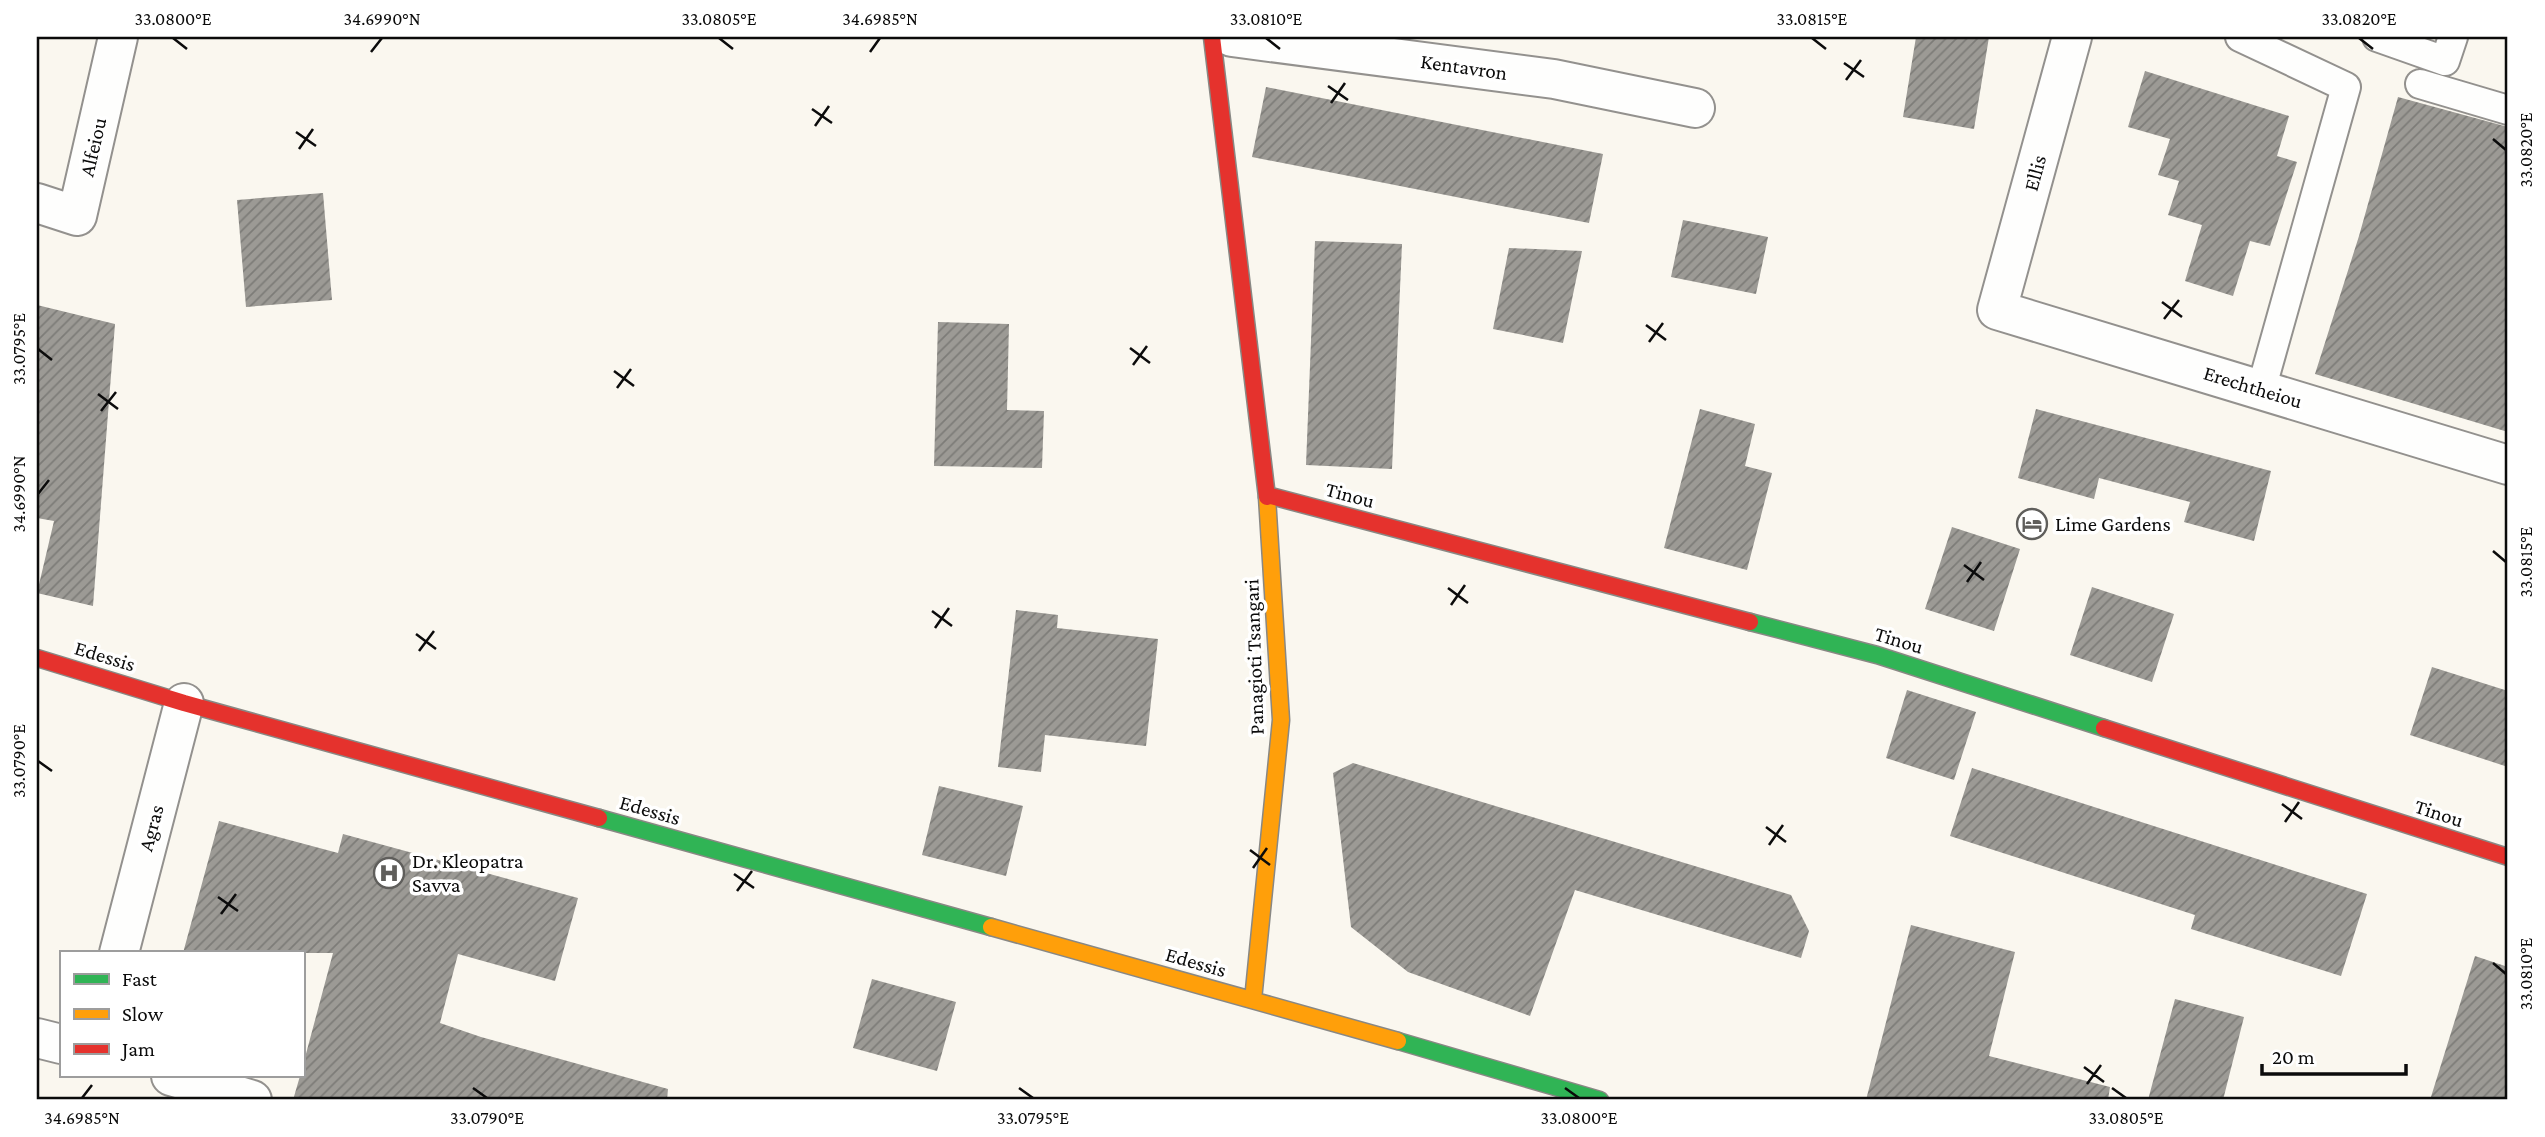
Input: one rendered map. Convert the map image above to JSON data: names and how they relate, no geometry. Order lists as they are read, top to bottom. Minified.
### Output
{"streets":{"street":["Kentavron","Alfeiou","Ellis","Erechtheiou","Tinou","Edessis","Panagioti Tsangari","Agras"]},"crossings":[["Ellis","Erechtheiou"],["Tinou","Panagioti Tsangari"],["Edessis","Panagioti Tsangari"],["Edessis","Agras"]],"places":{"hotel":["Lime Gardens"],"hospital":["Dr. Kleopatra Savva"]},"legend":["Fast","Slow","Jam"],"scale_bar":"20 m","coordinates":["33.0800°E","34.6990°N","33.0805°E","34.6985°N","33.0810°E","33.0815°E","33.0820°E","33.0795°E","33.0790°E"]}
